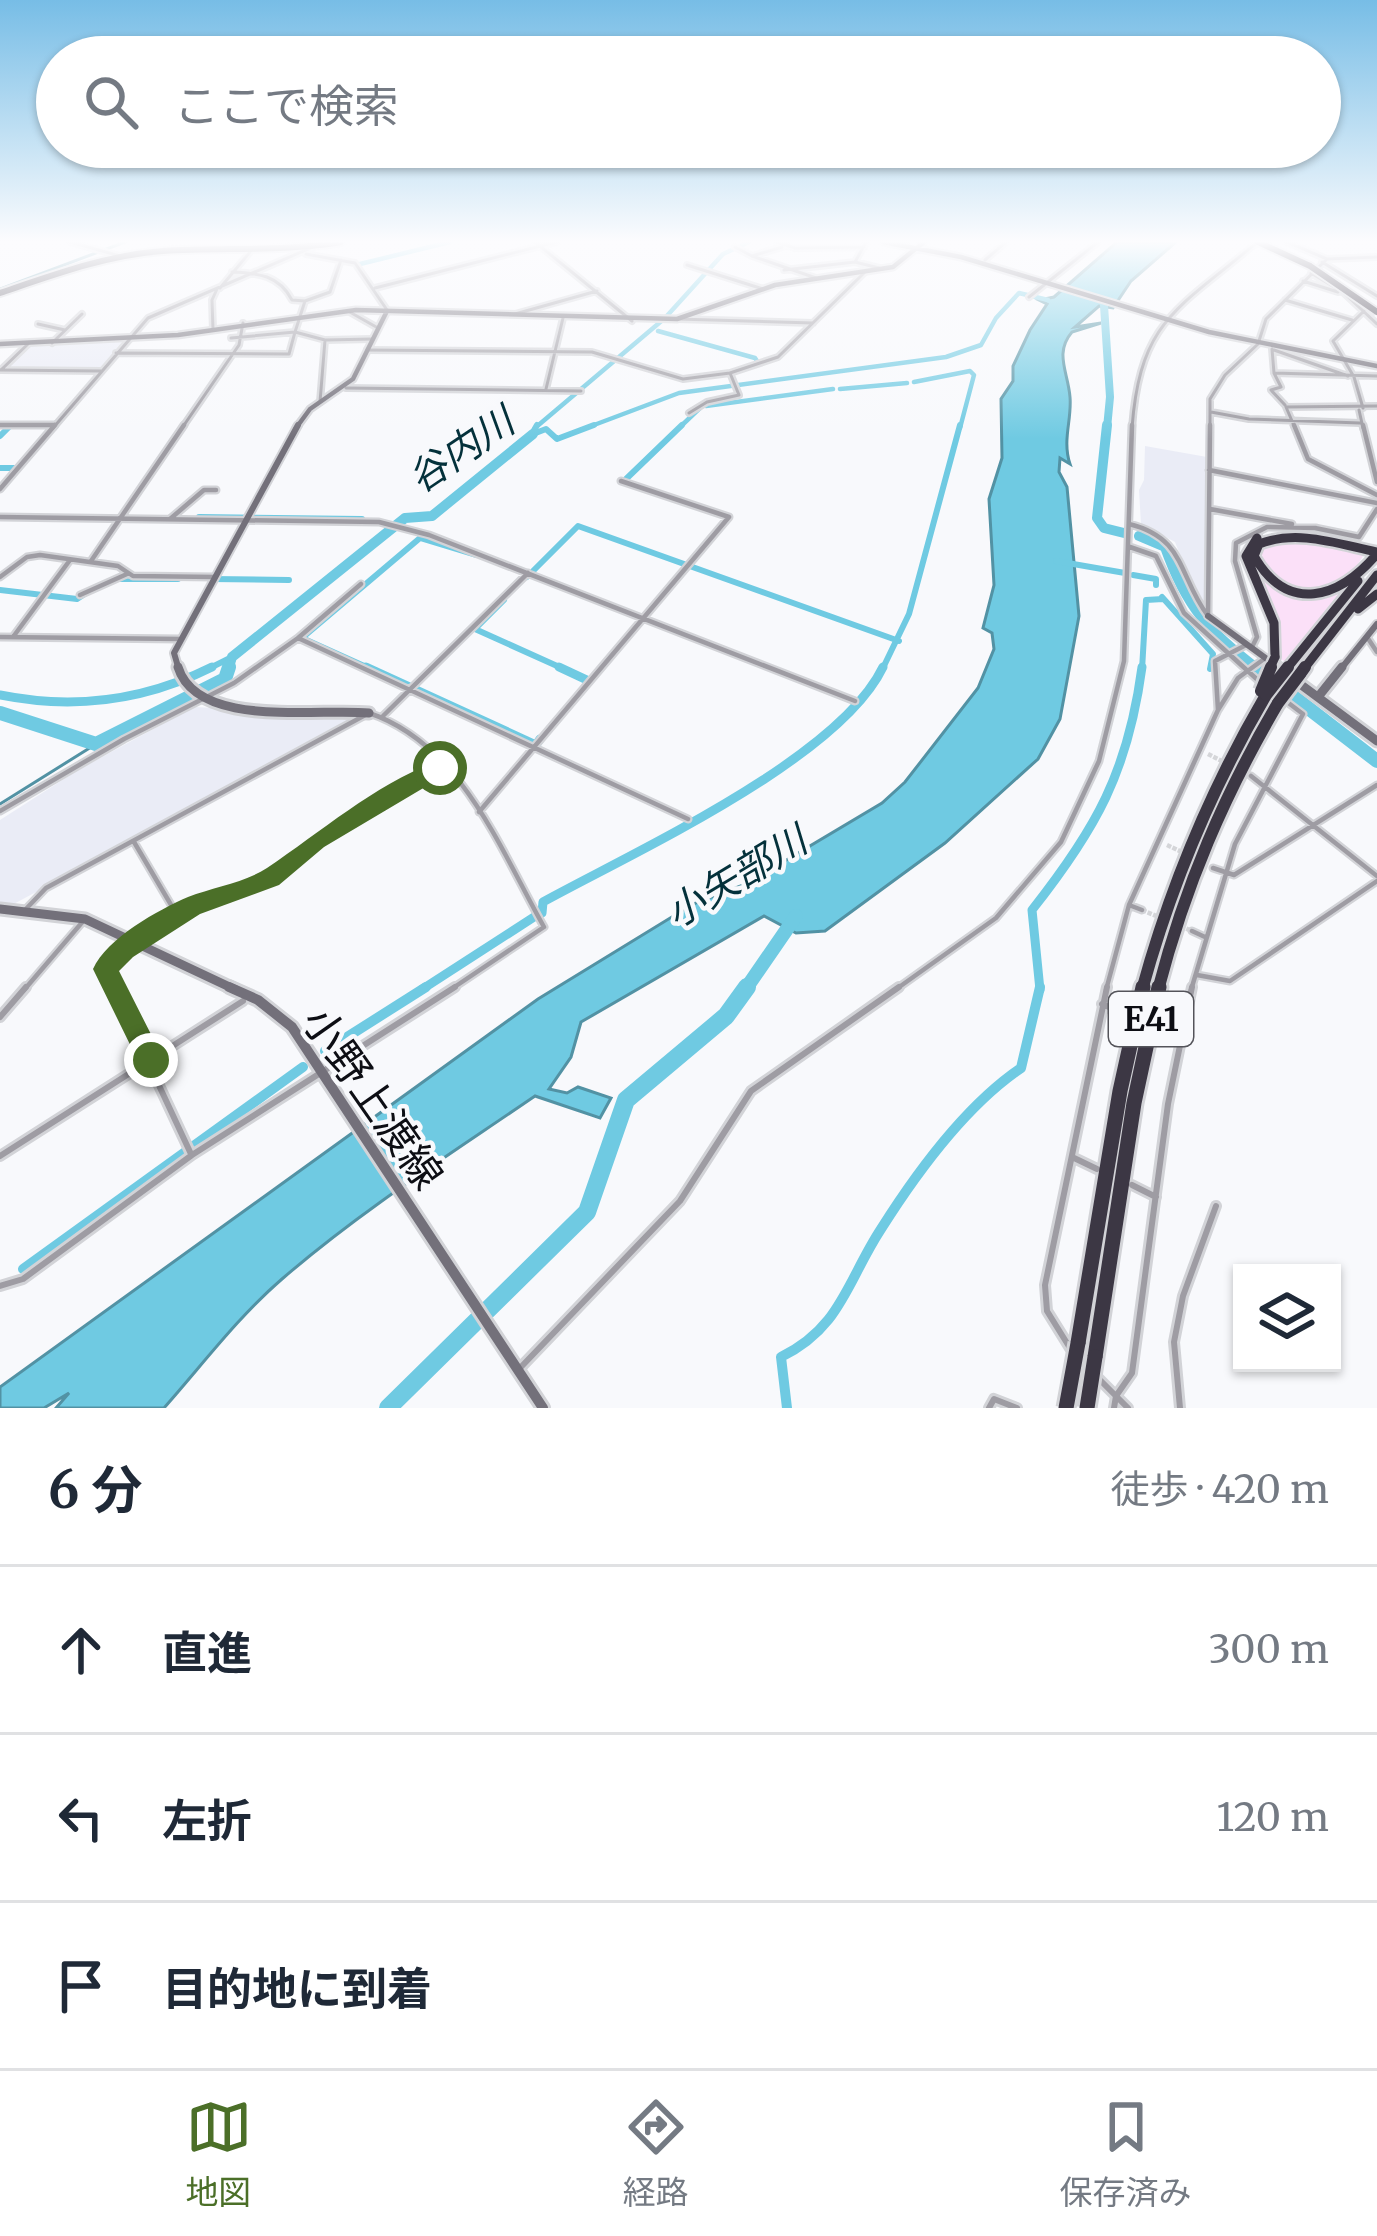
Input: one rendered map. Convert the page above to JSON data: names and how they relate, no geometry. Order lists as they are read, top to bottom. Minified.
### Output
{"streets":{"highway":["E41"],"street":["小野上渡線"]},"water":["谷内川","小矢部川"],"page":{"search":"ここで検索","heading":["6 分","徒歩 · 420 m"],"list":[["直進","300 m"],["左折","120 m"],"目的地に到着"],"nav":["地図","経路","保存済み"]}}
